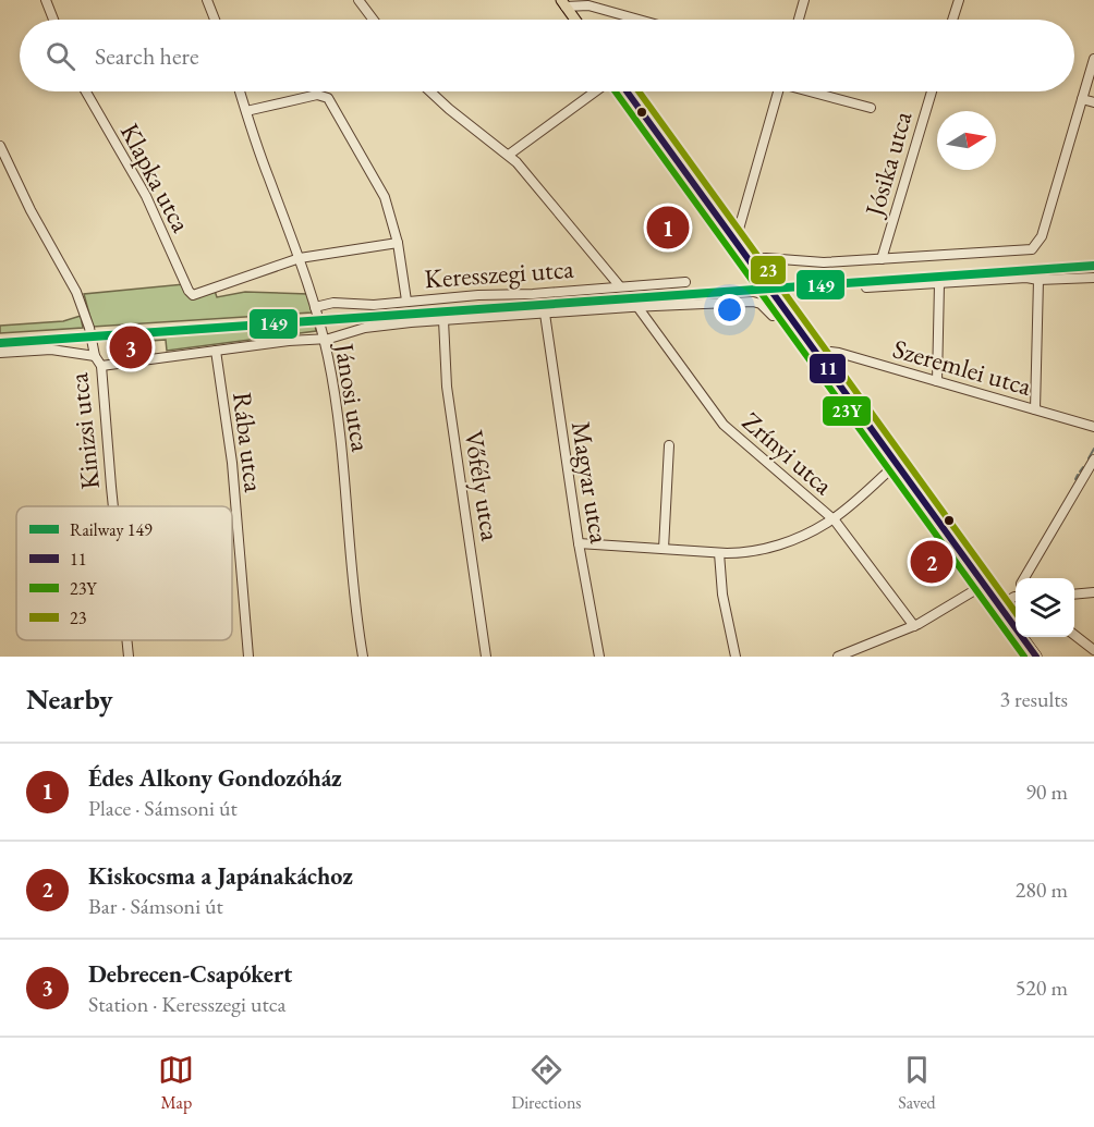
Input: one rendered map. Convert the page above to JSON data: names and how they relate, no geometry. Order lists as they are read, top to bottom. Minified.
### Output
{"streets":{"street":["Jósika utca","Klapka utca","Keresszegi utca","Szeremlei utca","Jánosi utca","Kinizsi utca","Rába utca","Zrínyi utca","Magyar utca","Vőfély utca"]},"crossings":[["Klapka utca","Jánosi utca"],["Keresszegi utca","Jánosi utca"],["Keresszegi utca","Kinizsi utca"],["Keresszegi utca","Rába utca"],["Keresszegi utca","Zrínyi utca"],["Keresszegi utca","Magyar utca"],["Keresszegi utca","Vőfély utca"]],"lines":["transit line 11","transit line 23Y","transit line 23","rail line 149"],"legend":["Railway 149","11","23Y","23"],"north":"right","page":{"search":"Search here","pins":["1","3","2"],"heading":["Nearby","3 results"],"list":[{"mark":"1","name":"Édes Alkony Gondozóház","note":"Place · Sámsoni út","value":"90 m"},{"mark":"2","name":"Kiskocsma a Japánakáchoz","note":"Bar · Sámsoni út","value":"280 m"},{"mark":"3","name":"Debrecen-Csapókert","note":"Station · Keresszegi utca","value":"520 m"}],"nav":["Map","Directions","Saved"]}}
